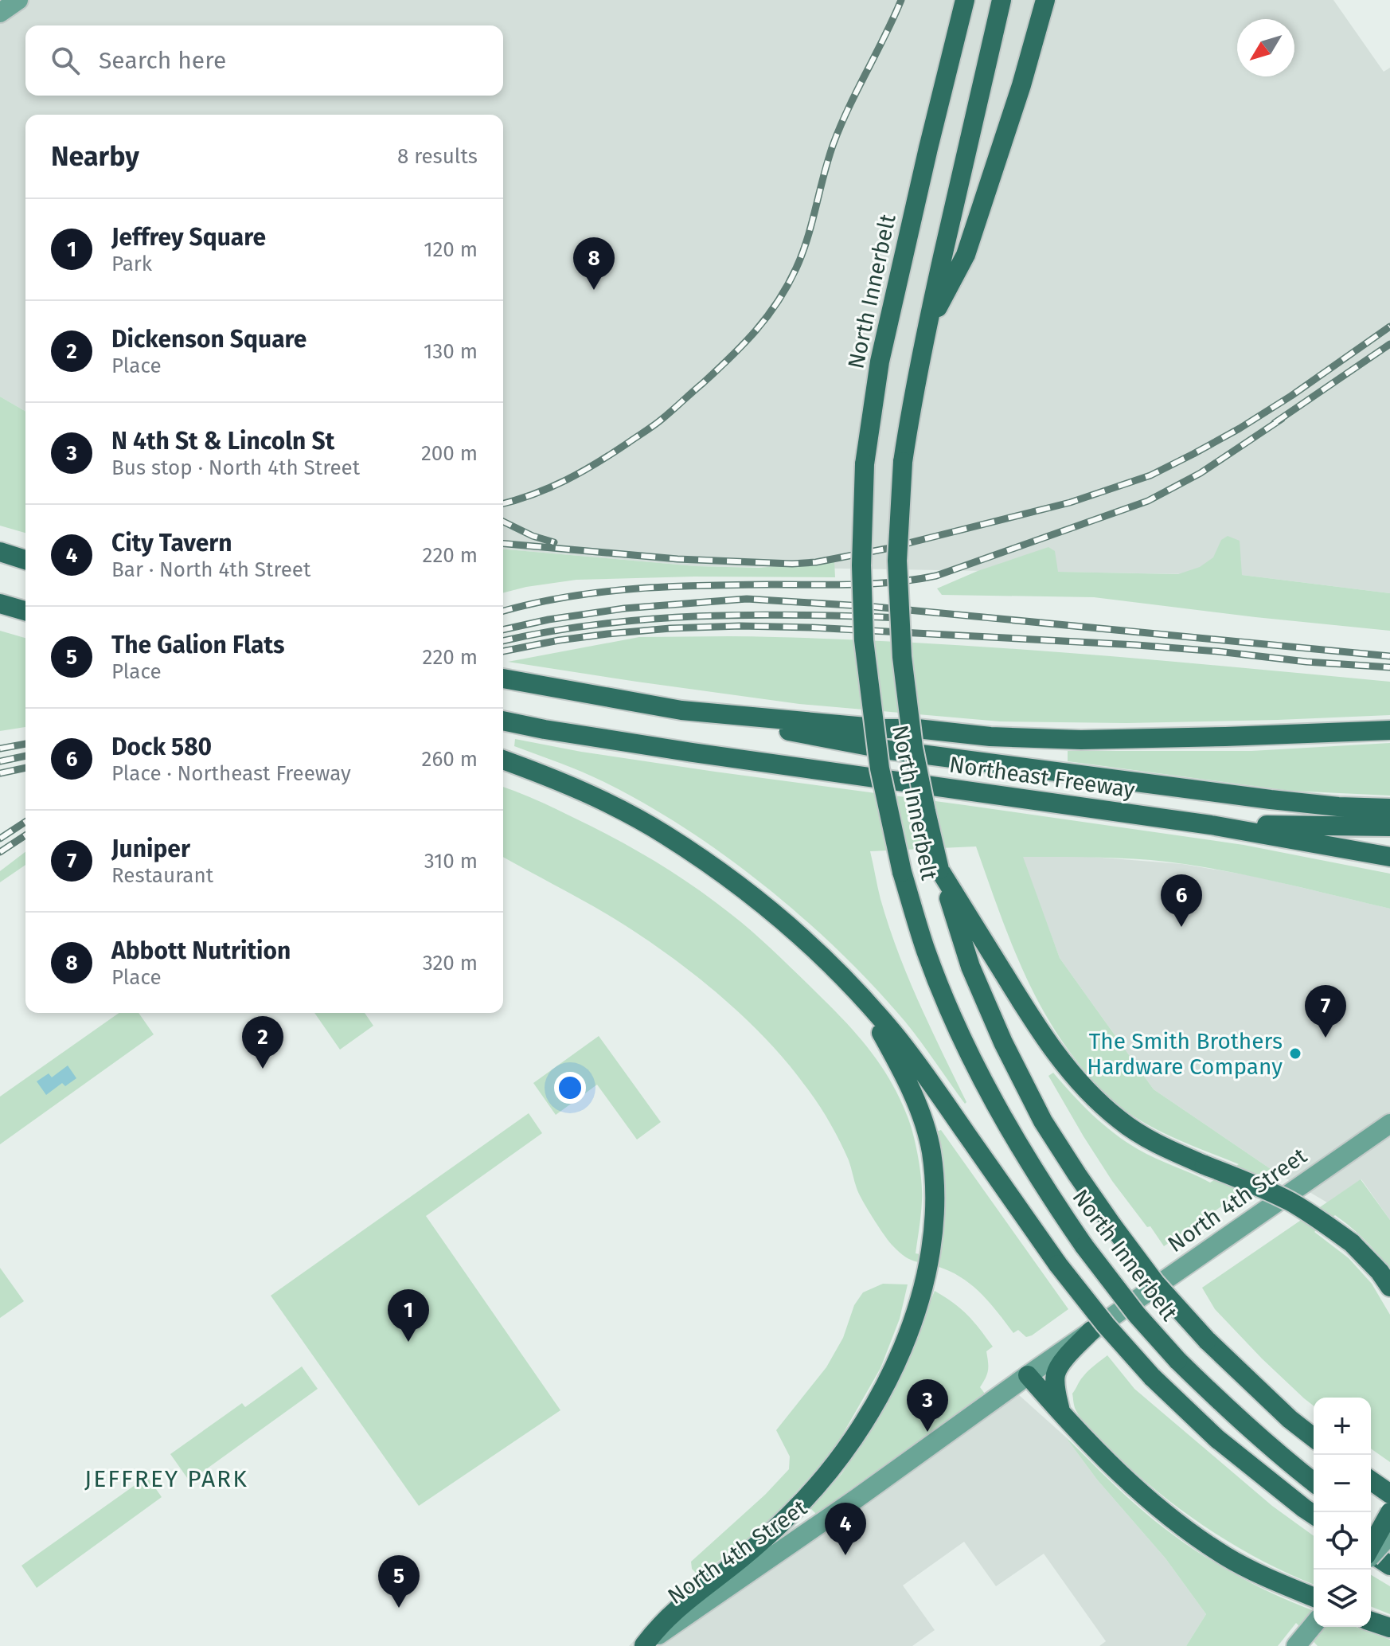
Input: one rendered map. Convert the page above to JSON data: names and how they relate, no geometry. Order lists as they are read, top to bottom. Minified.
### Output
{"streets":{"highway":["North Innerbelt","Northeast Freeway"],"main road":["North 4th Street"]},"districts":["JEFFREY PARK"],"places":["The Smith Brothers Hardware Company"],"north":"bottom left","page":{"search":"Search here","heading":["Nearby","8 results"],"list":[{"mark":"1","name":"Jeffrey Square","note":"Park","value":"120 m"},{"mark":"2","name":"Dickenson Square","note":"Place","value":"130 m"},{"mark":"3","name":"N 4th St & Lincoln St","note":"Bus stop · North 4th Street","value":"200 m"},{"mark":"4","name":"City Tavern","note":"Bar · North 4th Street","value":"220 m"},{"mark":"5","name":"The Galion Flats","note":"Place","value":"220 m"},{"mark":"6","name":"Dock 580","note":"Place · Northeast Freeway","value":"260 m"},{"mark":"7","name":"Juniper","note":"Restaurant","value":"310 m"},{"mark":"8","name":"Abbott Nutrition","note":"Place","value":"320 m"}],"pins":["8","6","7","2","1","3","4","5"],"map_buttons":["+","−"]}}
